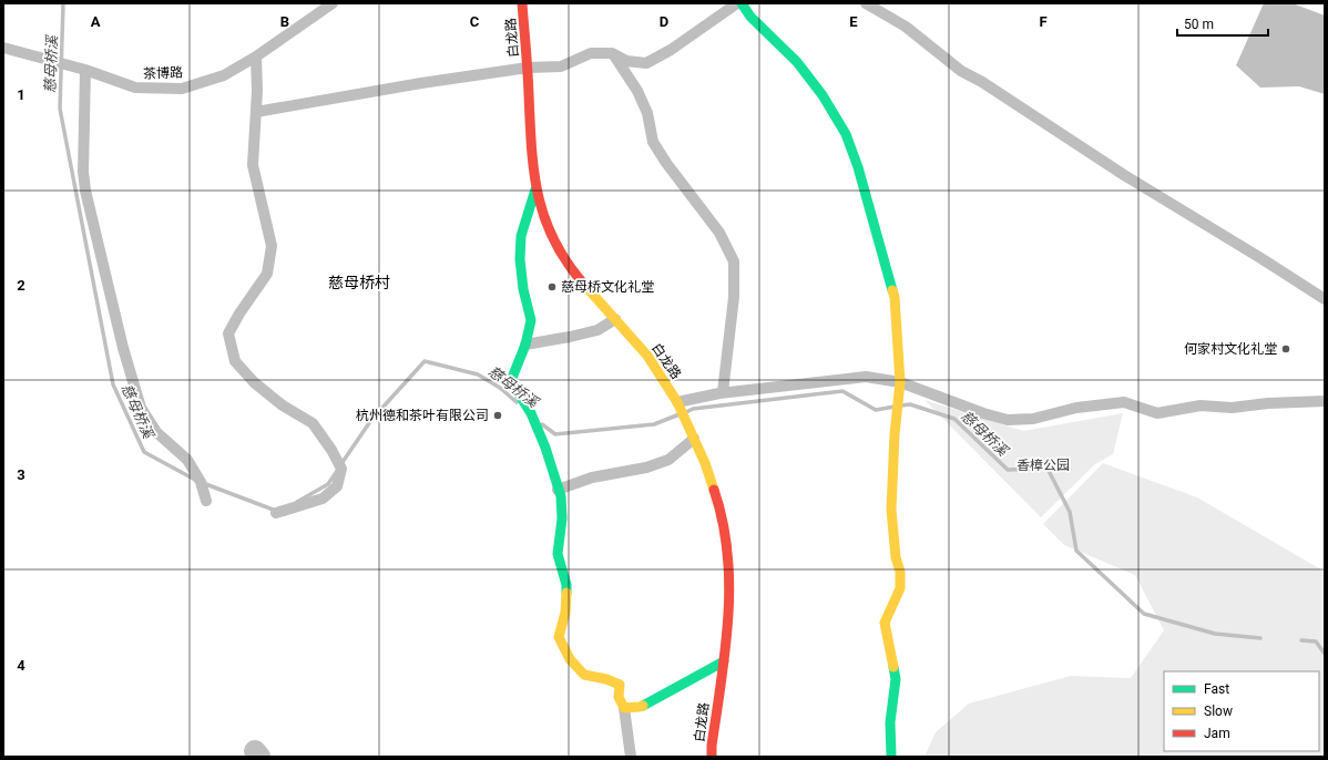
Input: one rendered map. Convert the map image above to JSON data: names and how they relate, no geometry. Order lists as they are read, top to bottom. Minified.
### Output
{"streets":{"street":["白龙路","茶博路"]},"districts":["慈母桥村"],"water":["慈母桥溪"],"parks":["香樟公园"],"places":["慈母桥文化礼堂","何家村文化礼堂","杭州德和茶叶有限公司"],"legend":["Fast","Slow","Jam"],"scale_bar":"50 m","grid":{"columns":["A","B","C","D","E","F"],"rows":["1","2","3","4"]}}
